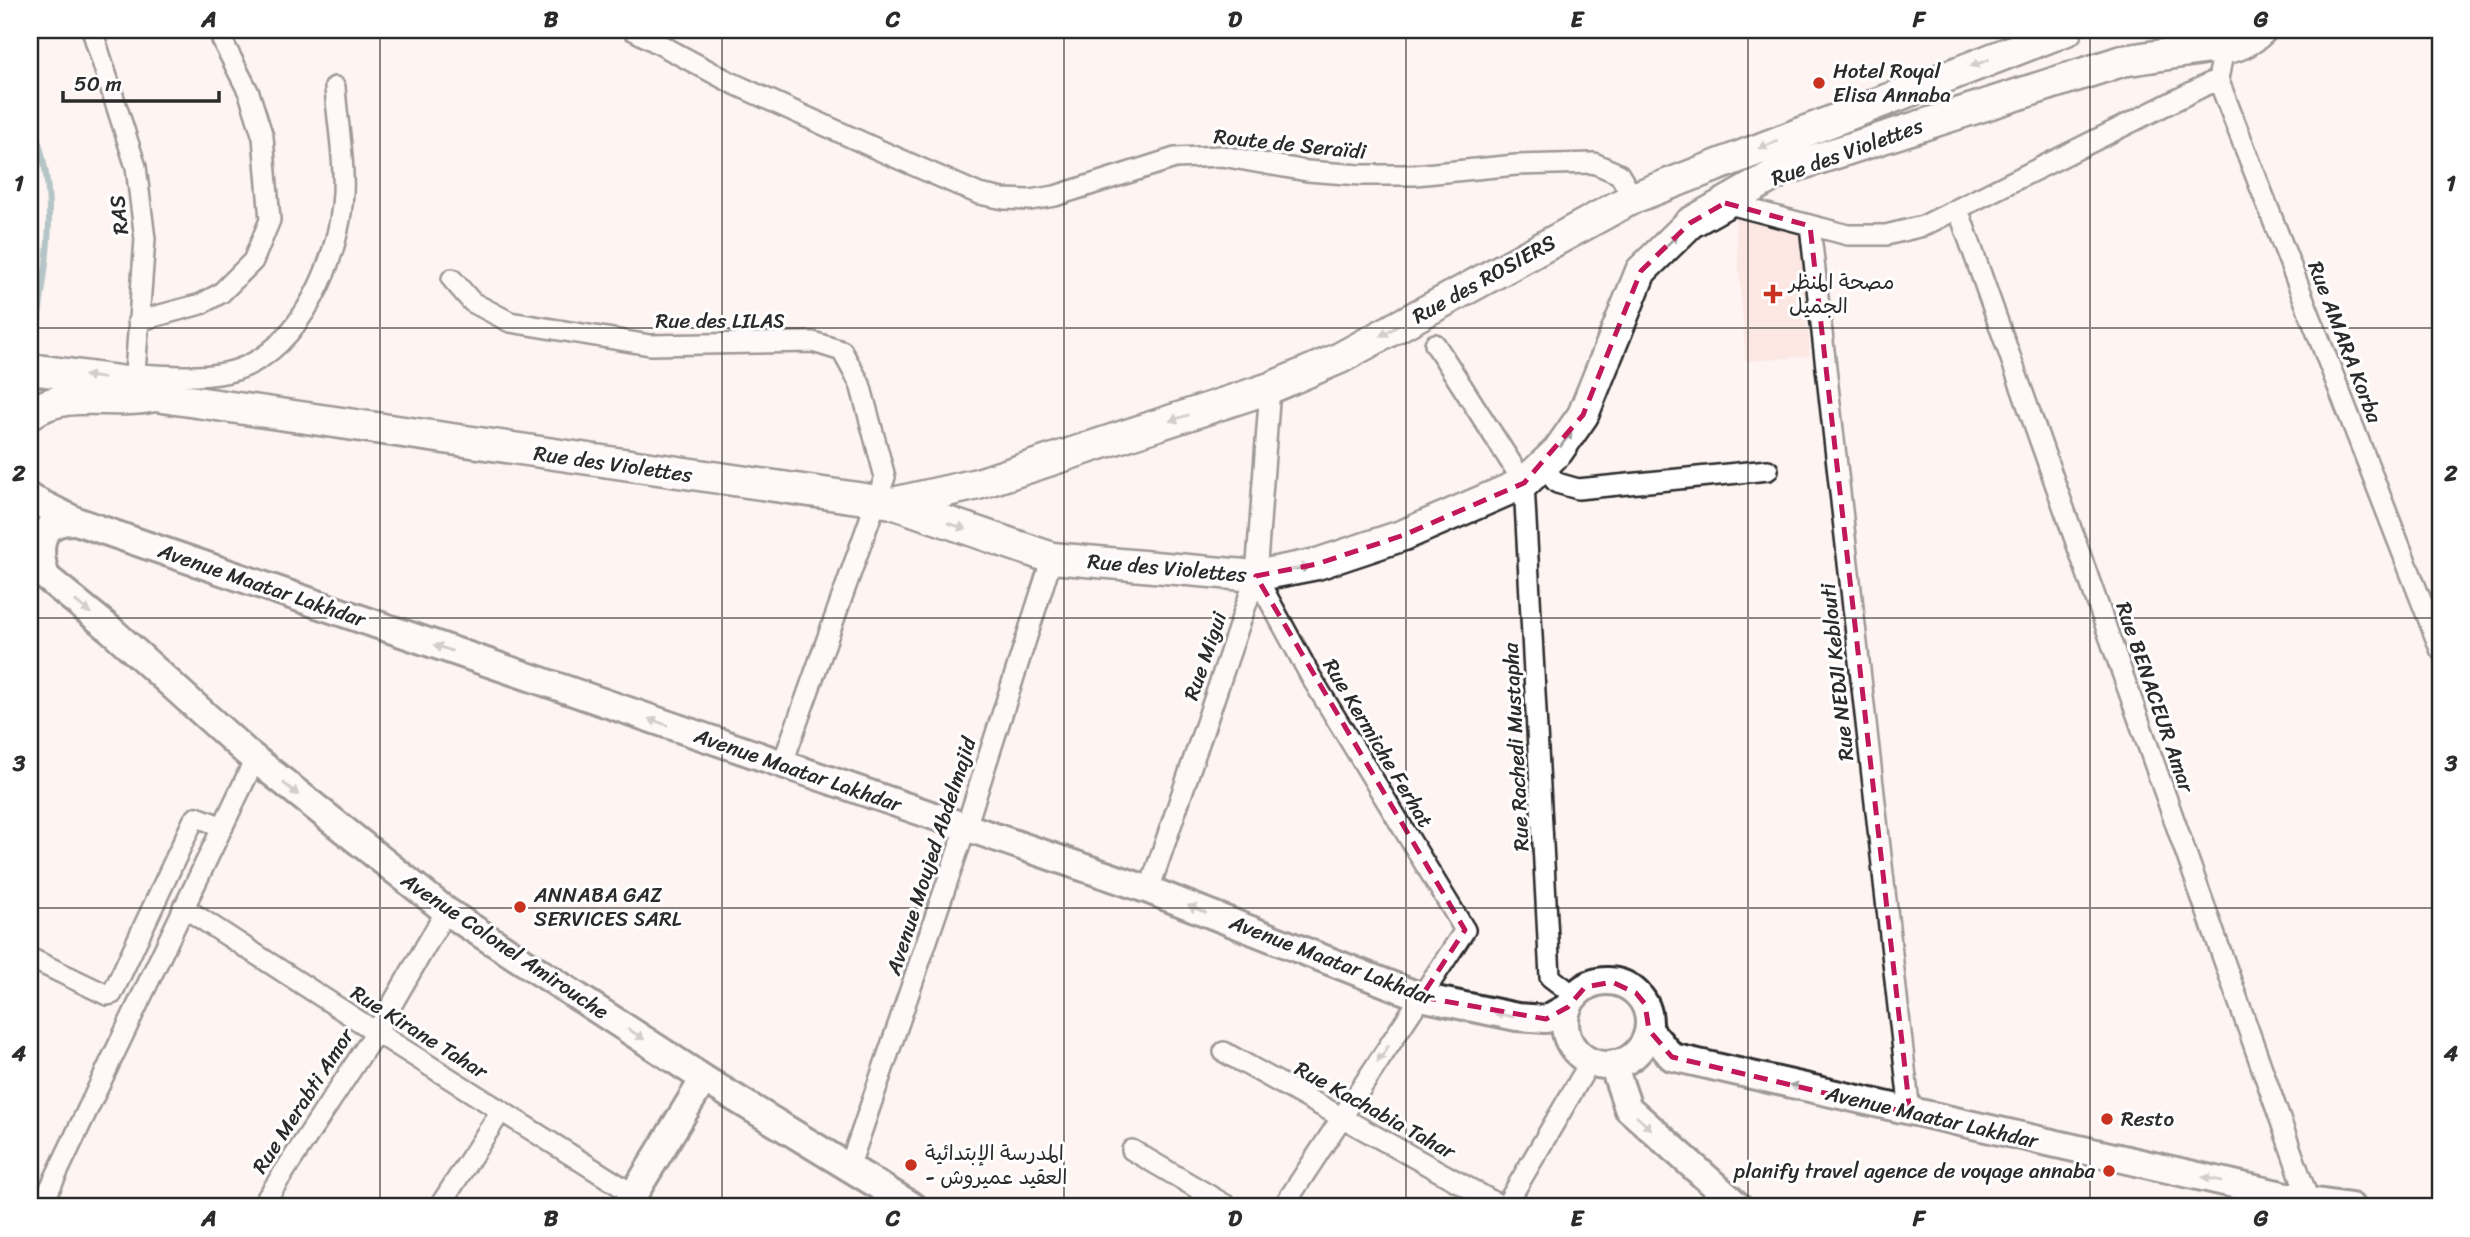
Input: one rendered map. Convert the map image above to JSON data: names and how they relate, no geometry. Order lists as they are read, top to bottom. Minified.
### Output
{"streets":{"main road":["Rue des Violettes","Rue des ROSIERS","Avenue Maatar Lakhdar","Avenue Colonel Amirouche"],"street":["Route de Seraïdi","RAS","Rue des LILAS","Rue AMARA Korba","Rue Migui","Rue NEDJI Keblouti","Rue BENACEUR Amar","Rue Kermiche Ferhat","Rue Rachedi Mustapha","Avenue Moujed Abdelmajid","Rue Kirane Tahar","Rue Merabti Amor","Rue Kachabia Tahar"]},"crossings":[["Route de Seraïdi","Rue des ROSIERS"],["Rue des Violettes","RAS"],["Rue des Violettes","Rue des ROSIERS"],["Rue des Violettes","Rue des LILAS"],["Rue des Violettes","Rue Migui"],["Rue des Violettes","Rue Kermiche Ferhat"],["Rue des Violettes","Rue Rachedi Mustapha"],["Rue des Violettes","Avenue Moujed Abdelmajid"],["Rue des ROSIERS","Rue des LILAS"],["Rue des ROSIERS","Rue Migui"],["Rue des LILAS","Avenue Maatar Lakhdar"],["Avenue Maatar Lakhdar","Rue Migui"],["Avenue Maatar Lakhdar","Rue NEDJI Keblouti"],["Avenue Maatar Lakhdar","Rue BENACEUR Amar"],["Avenue Maatar Lakhdar","Rue Kermiche Ferhat"],["Avenue Maatar Lakhdar","Rue Rachedi Mustapha"],["Avenue Maatar Lakhdar","Avenue Moujed Abdelmajid"],["Rue Migui","Rue Kermiche Ferhat"],["Avenue Moujed Abdelmajid","Avenue Colonel Amirouche"],["Avenue Colonel Amirouche","Rue Merabti Amor"],["Rue Kirane Tahar","Rue Merabti Amor"]],"one_way":["Rue des ROSIERS","Avenue Maatar Lakhdar","Avenue Colonel Amirouche"],"places":{"other":["Hotel Royal Elisa Annaba","ANNABA GAZ SERVICES SARL","Resto","المدرسة الإبتدائية - العقيد عميروش","planify travel agence de voyage annaba"],"health":["مصحة المنظر الجميل"]},"scale_bar":"50 m","grid":{"columns":["A","B","C","D","E","F","G"],"rows":["1","2","3","4"]}}
